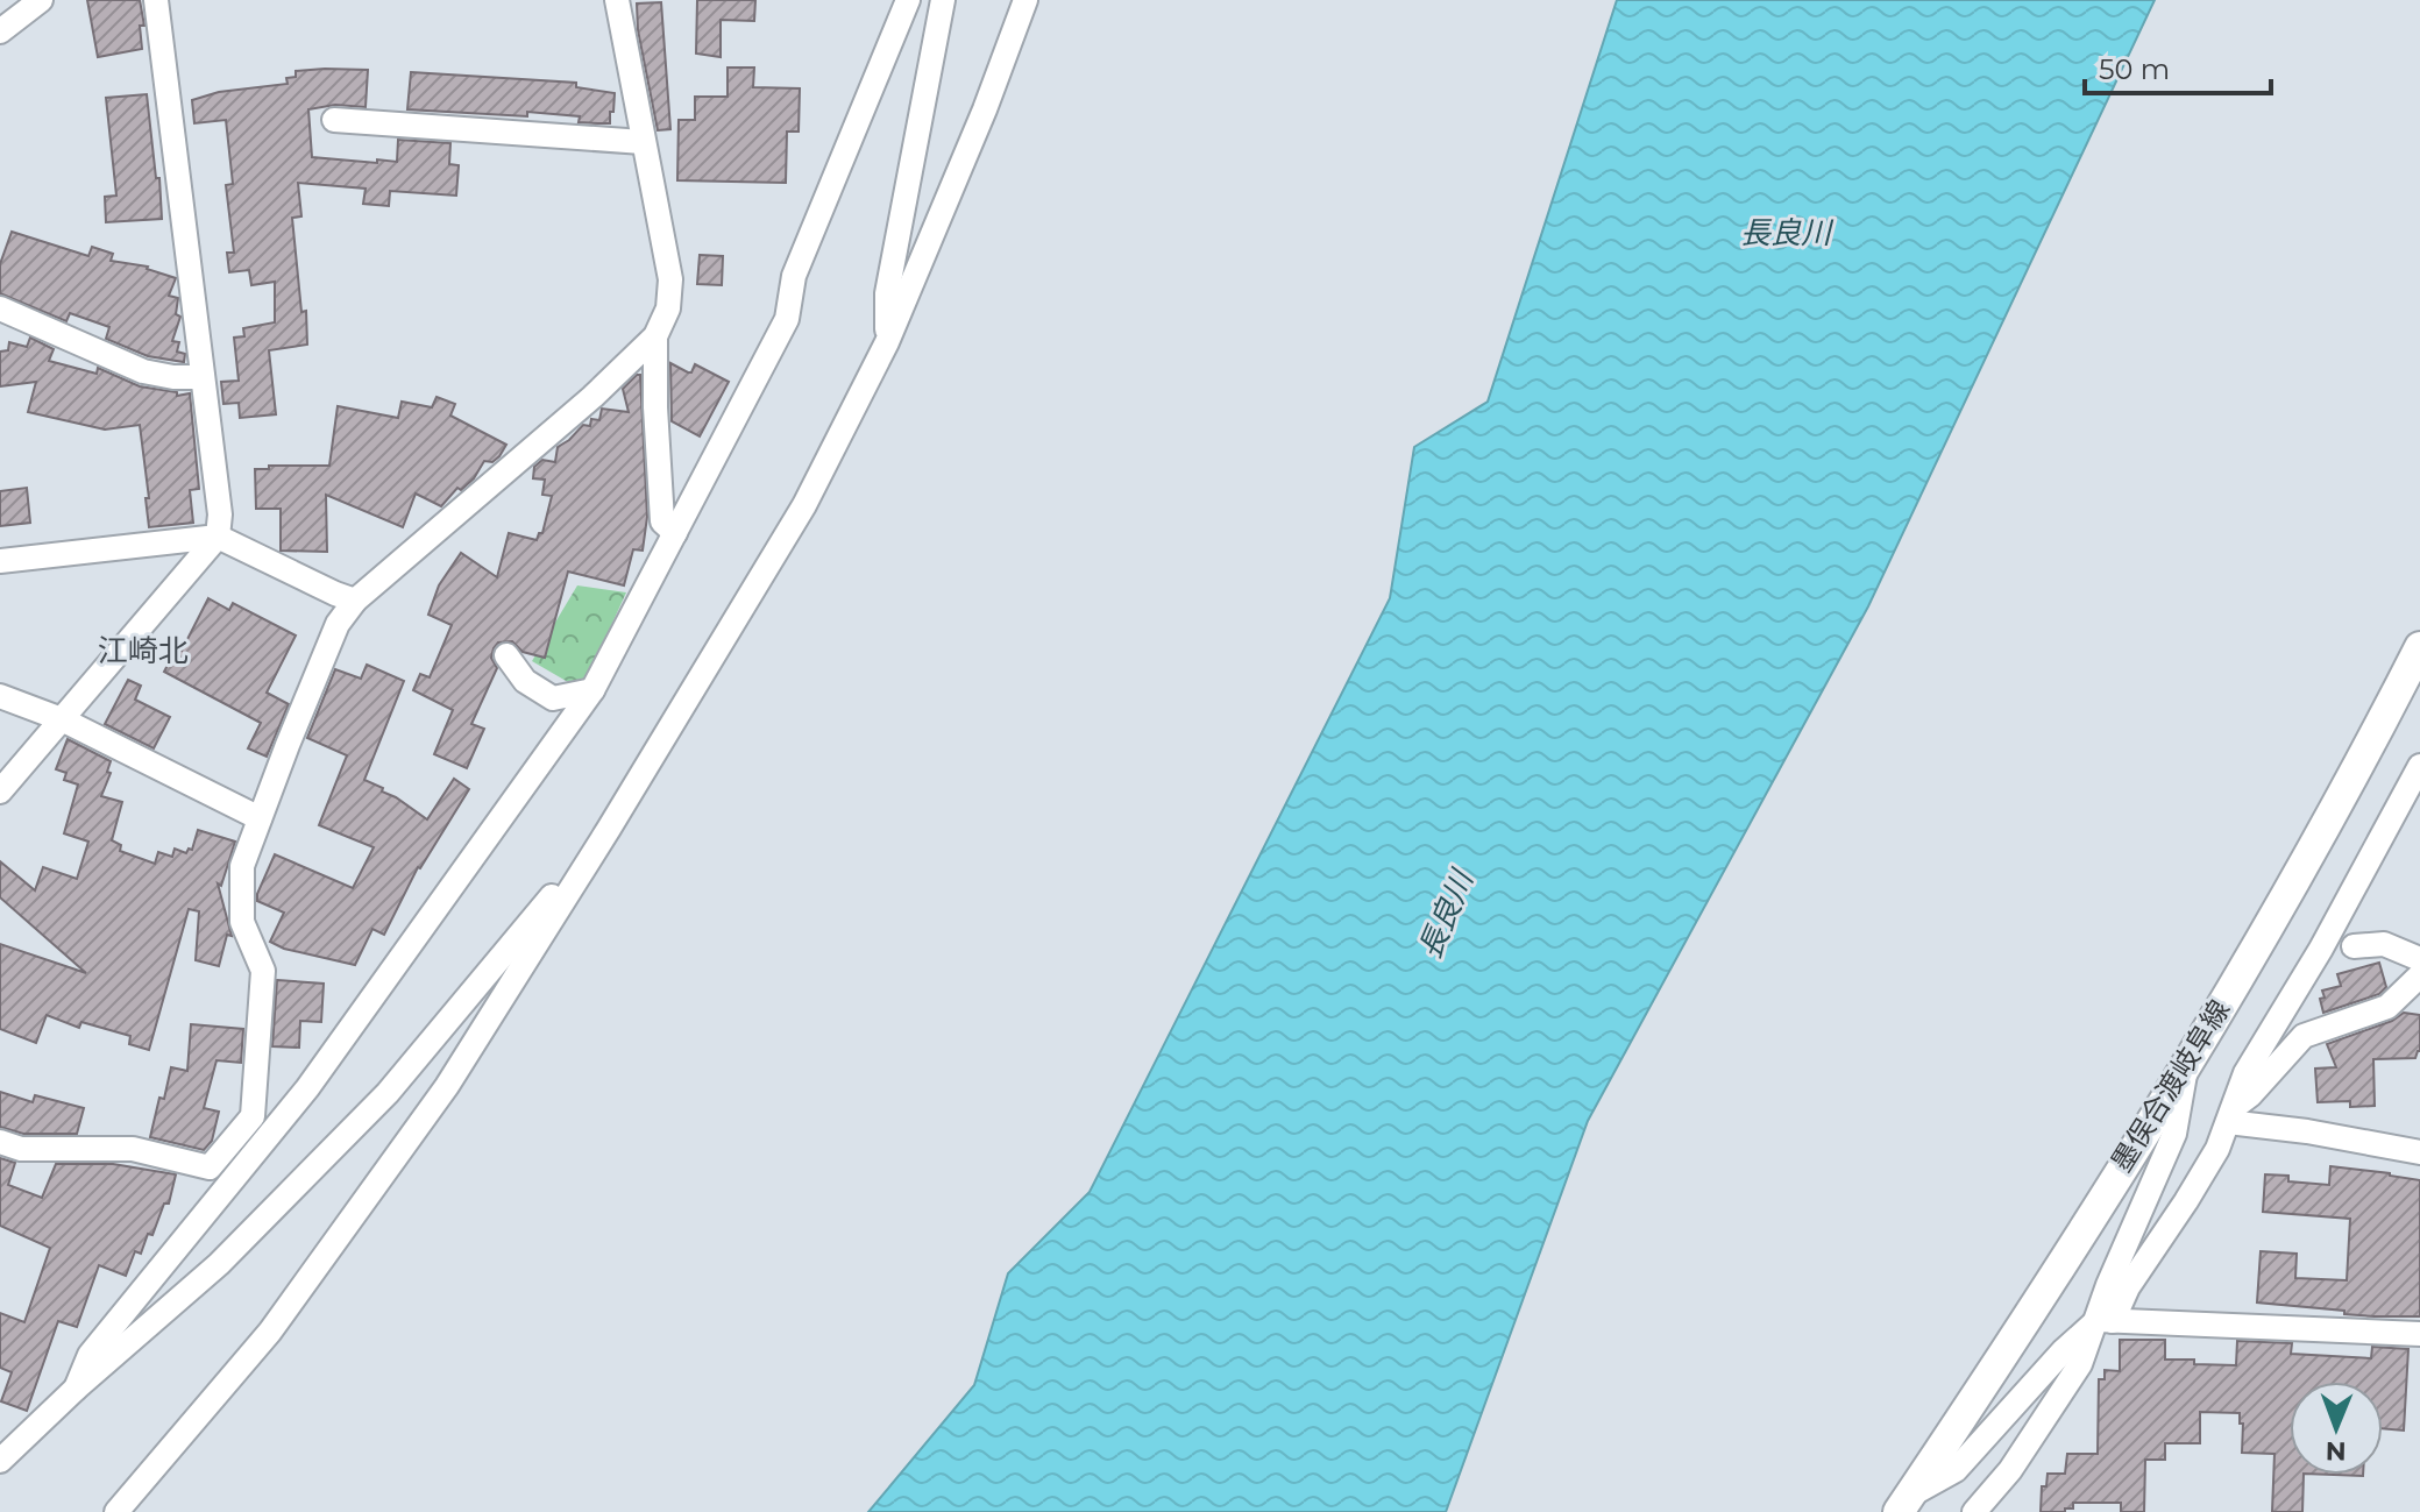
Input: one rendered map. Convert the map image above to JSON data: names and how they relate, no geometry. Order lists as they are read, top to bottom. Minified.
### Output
{"streets":{"main road":["墨俣合渡岐阜線"]},"districts":["江崎北"],"water":["長良川"],"scale_bar":"50 m","north":"bottom"}
